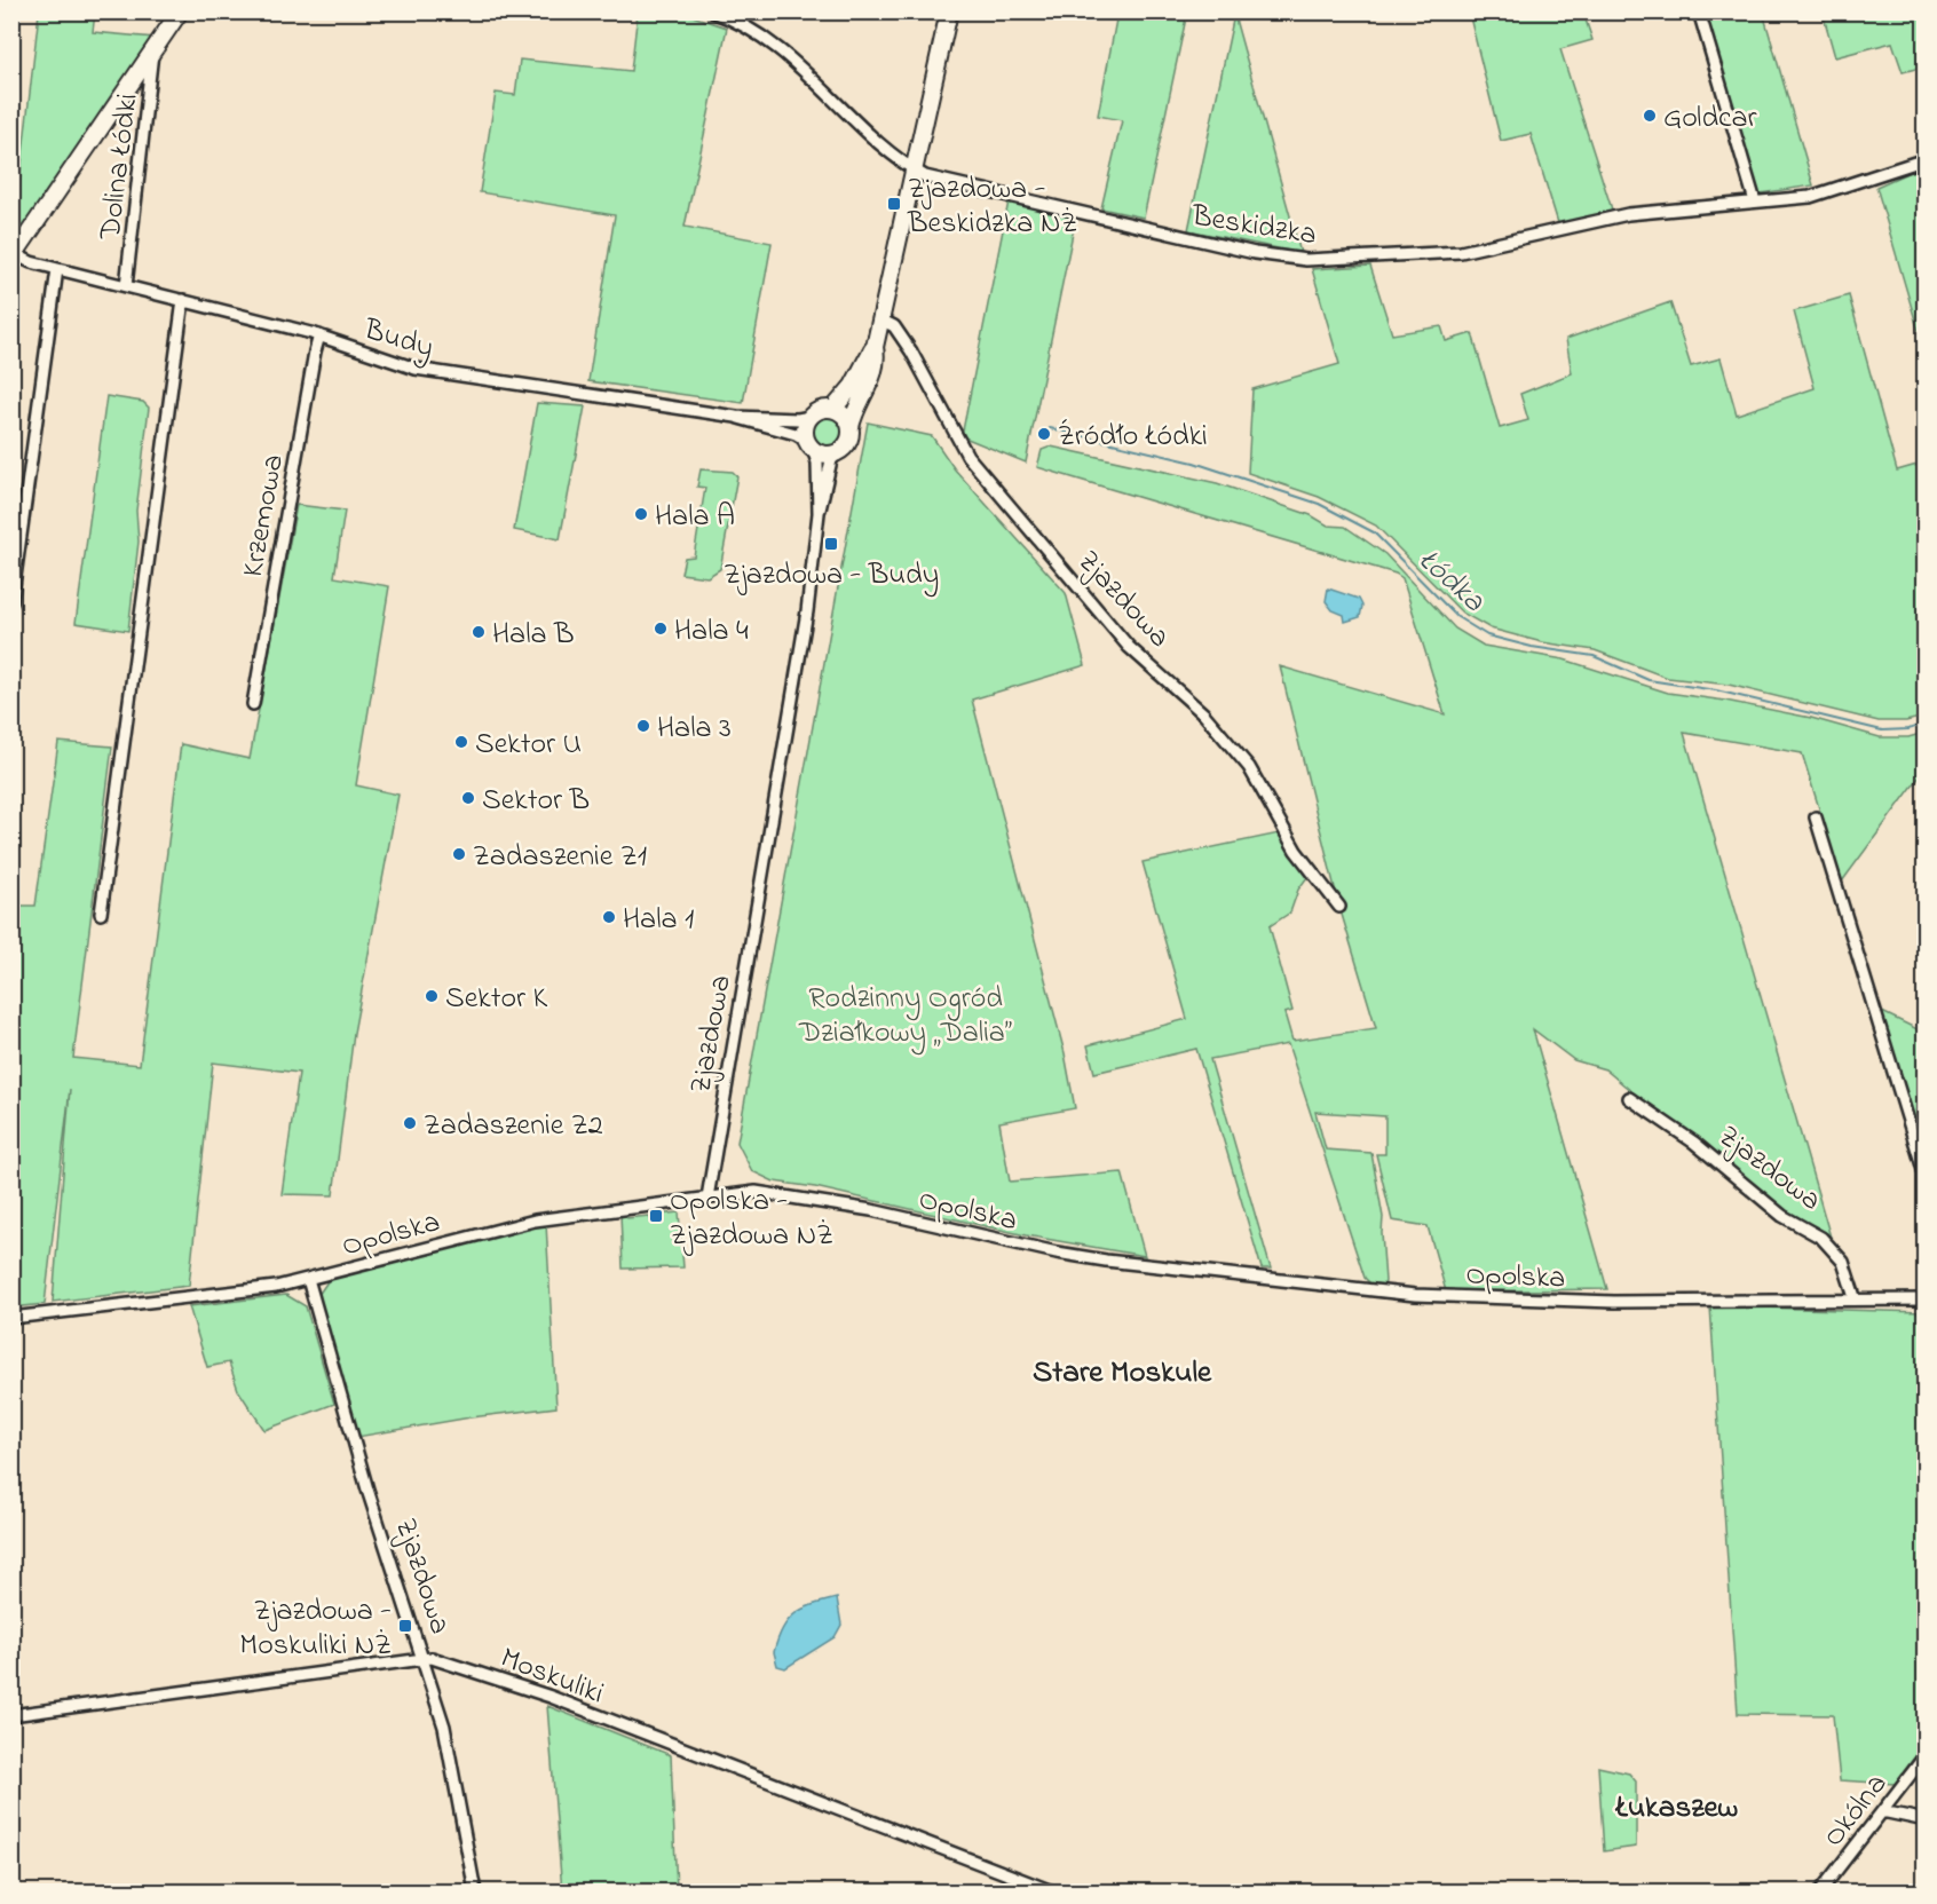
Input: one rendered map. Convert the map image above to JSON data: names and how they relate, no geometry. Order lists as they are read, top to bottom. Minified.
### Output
{"streets":{"street":["Dolina Łódki","Beskidzka","Budy","Krzemowa","Zjazdowa","Opolska","Moskuliki","Okólna"]},"crossings":[["Dolina Łódki","Budy"],["Budy","Krzemowa"],["Budy","Zjazdowa"],["Zjazdowa","Opolska"],["Zjazdowa","Moskuliki"]],"districts":["Stare Moskule","Łukaszew"],"water":["Łódka"],"parks":["Rodzinny Ogród Działkowy „Dalia”"],"places":{"other":["Goldcar","Źródło Łódki","Hala A","Hala 4","Hala B","Hala 3","Sektor U","Sektor B","Zadaszenie Z1","Hala 1","Sektor K","Zadaszenie Z2"],"transit":["Zjazdowa - Beskidzka NŻ","Zjazdowa - Budy","Opolska - Zjazdowa NŻ","Zjazdowa - Moskuliki NŻ"]}}
